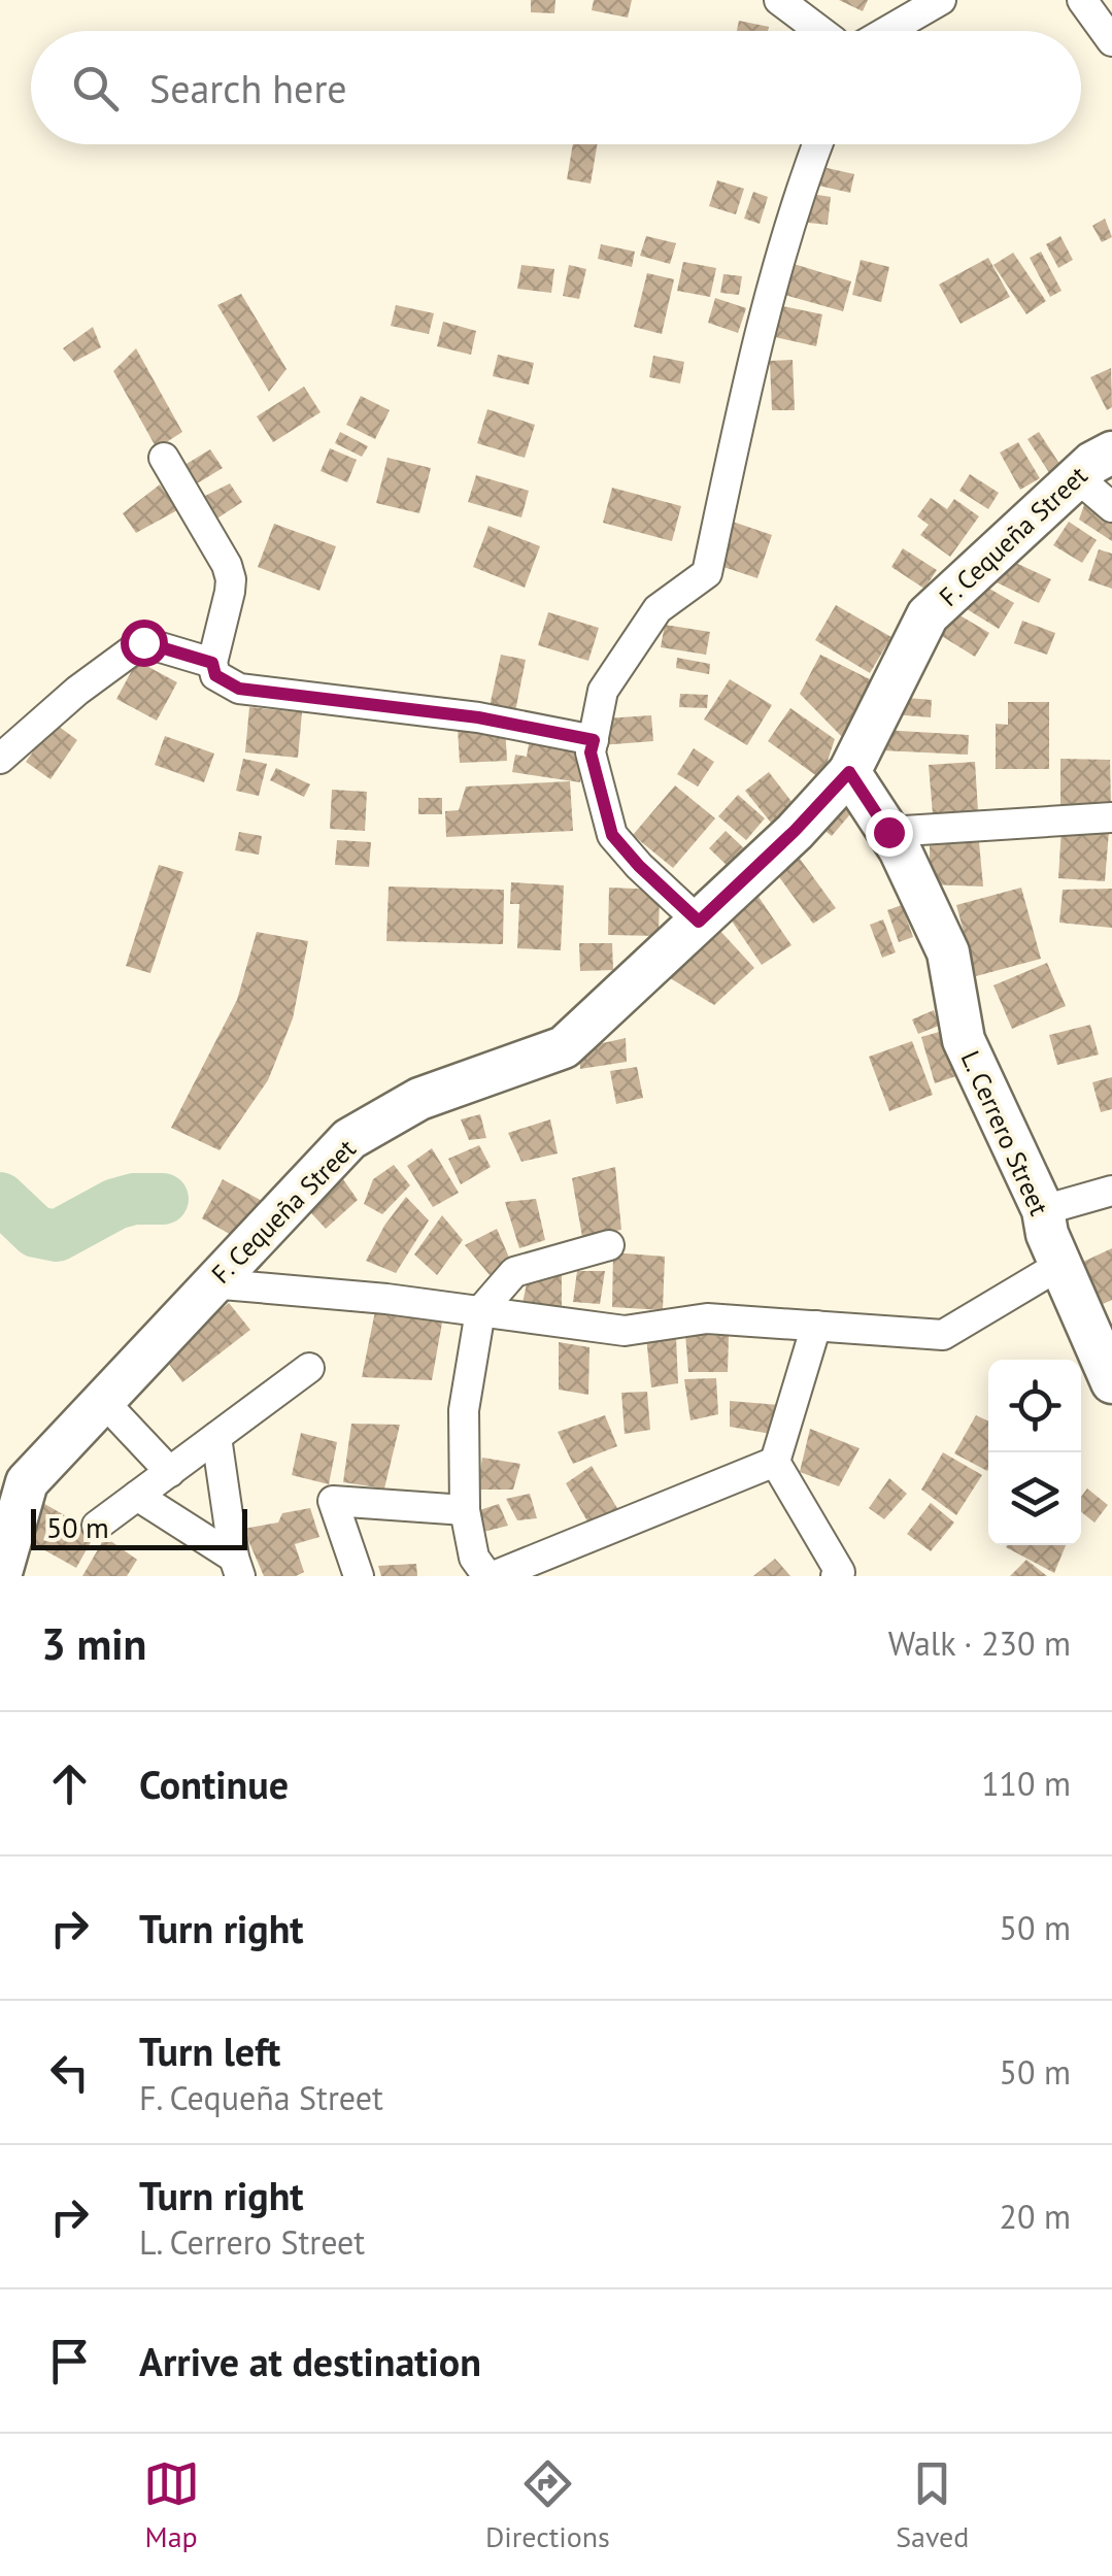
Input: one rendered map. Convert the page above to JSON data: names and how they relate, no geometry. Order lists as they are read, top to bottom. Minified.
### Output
{"streets":{"street":["F. Cequeña Street","L. Cerrero Street"]},"crossings":[["F. Cequeña Street","L. Cerrero Street"]],"scale_bar":"50 m","page":{"search":"Search here","scale":"50 m","heading":["3 min","Walk · 230 m"],"list":[["Continue","110 m"],["Turn right","50 m"],["Turn left","F. Cequeña Street","50 m"],["Turn right","L. Cerrero Street","20 m"],"Arrive at destination"],"nav":["Map","Directions","Saved"]}}
